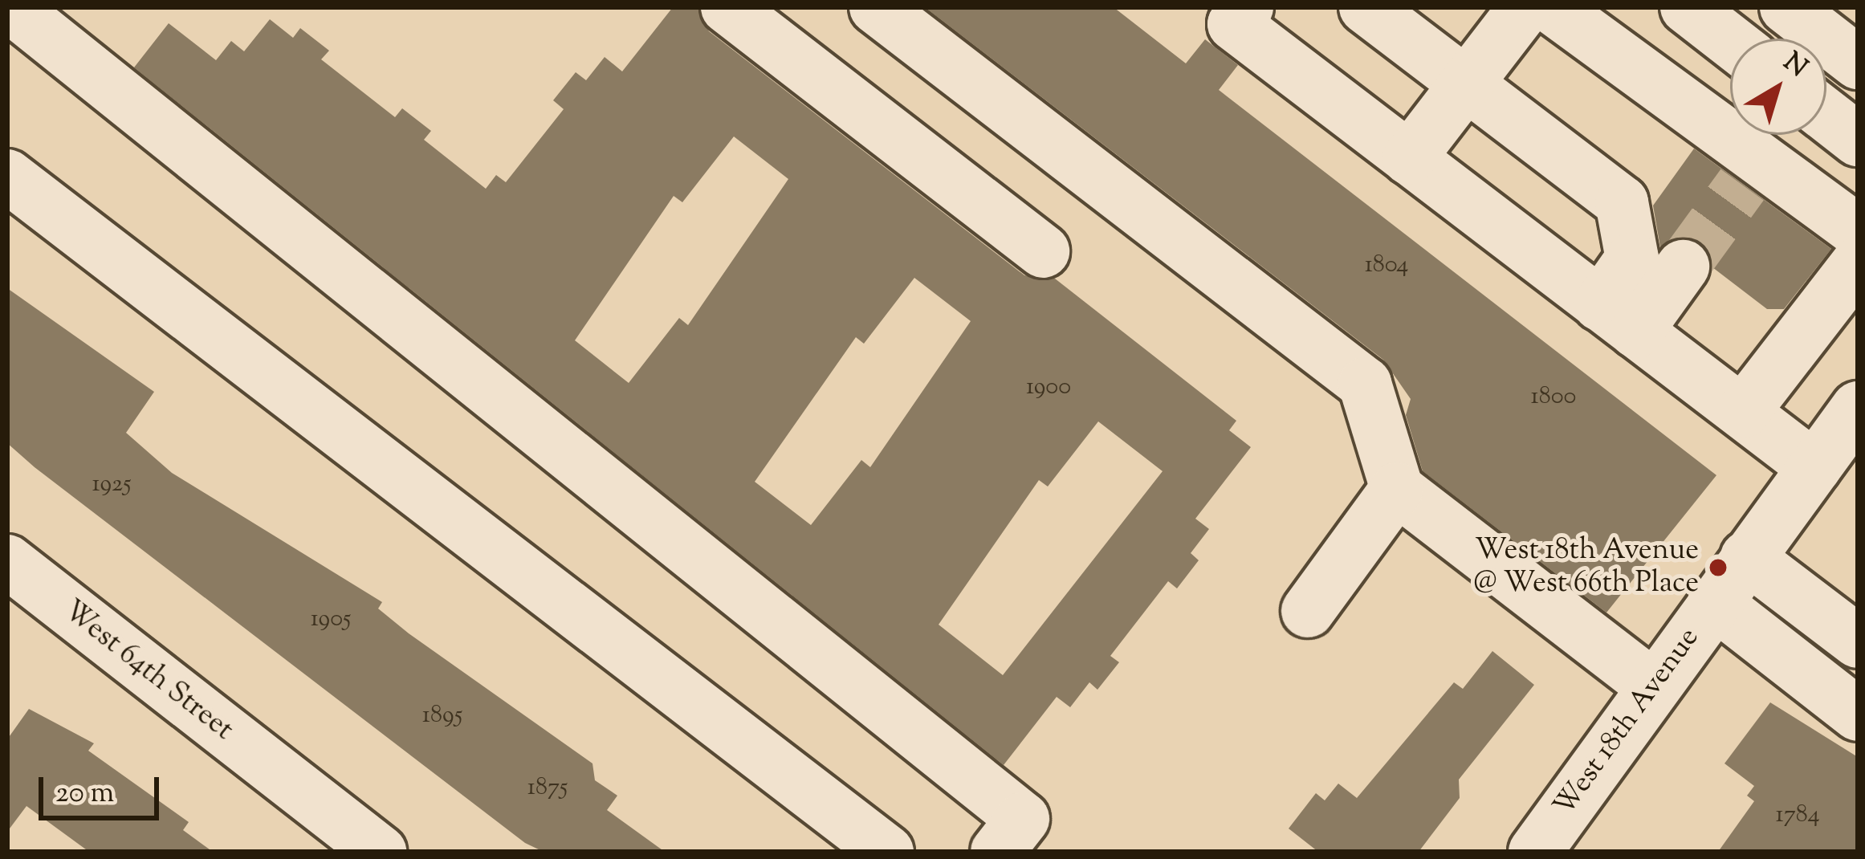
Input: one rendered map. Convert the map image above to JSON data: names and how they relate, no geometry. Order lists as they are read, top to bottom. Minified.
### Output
{"streets":{"street":["West 64th Street","West 18th Avenue"]},"places":["West 18th Avenue @ West 66th Place"],"house_numbers":["1804","1900","1800","1925","1905","1895","1875","1784"],"scale_bar":"20 m","north":"top right"}
